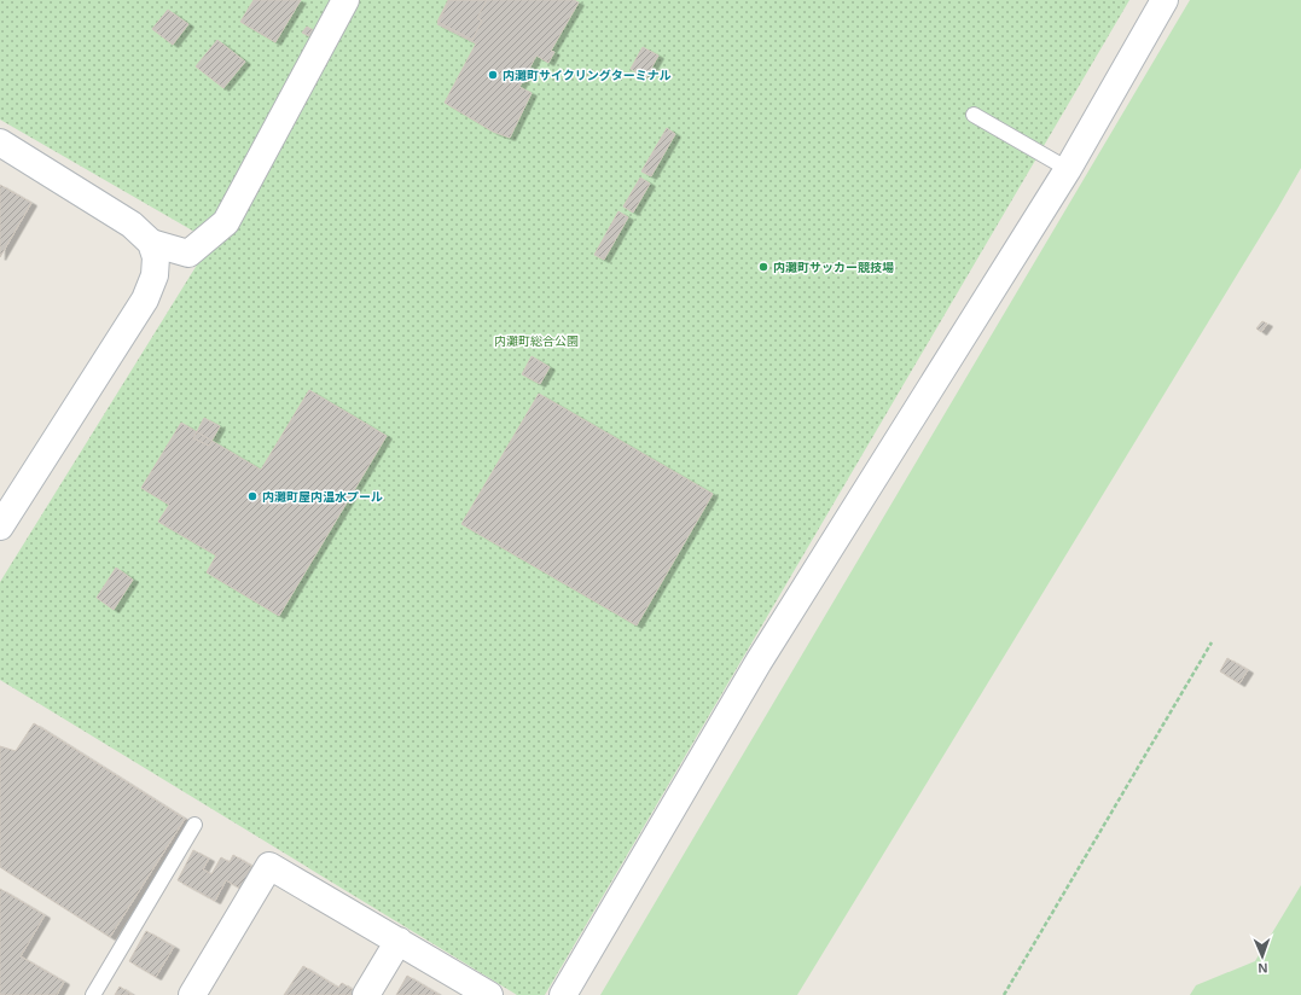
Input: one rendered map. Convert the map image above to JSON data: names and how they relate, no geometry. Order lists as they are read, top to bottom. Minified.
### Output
{"parks":["内灘町総合公園"],"places":["内灘町サイクリングターミナル","内灘町サッカー競技場","内灘町屋内温水プール"],"north":"bottom"}
